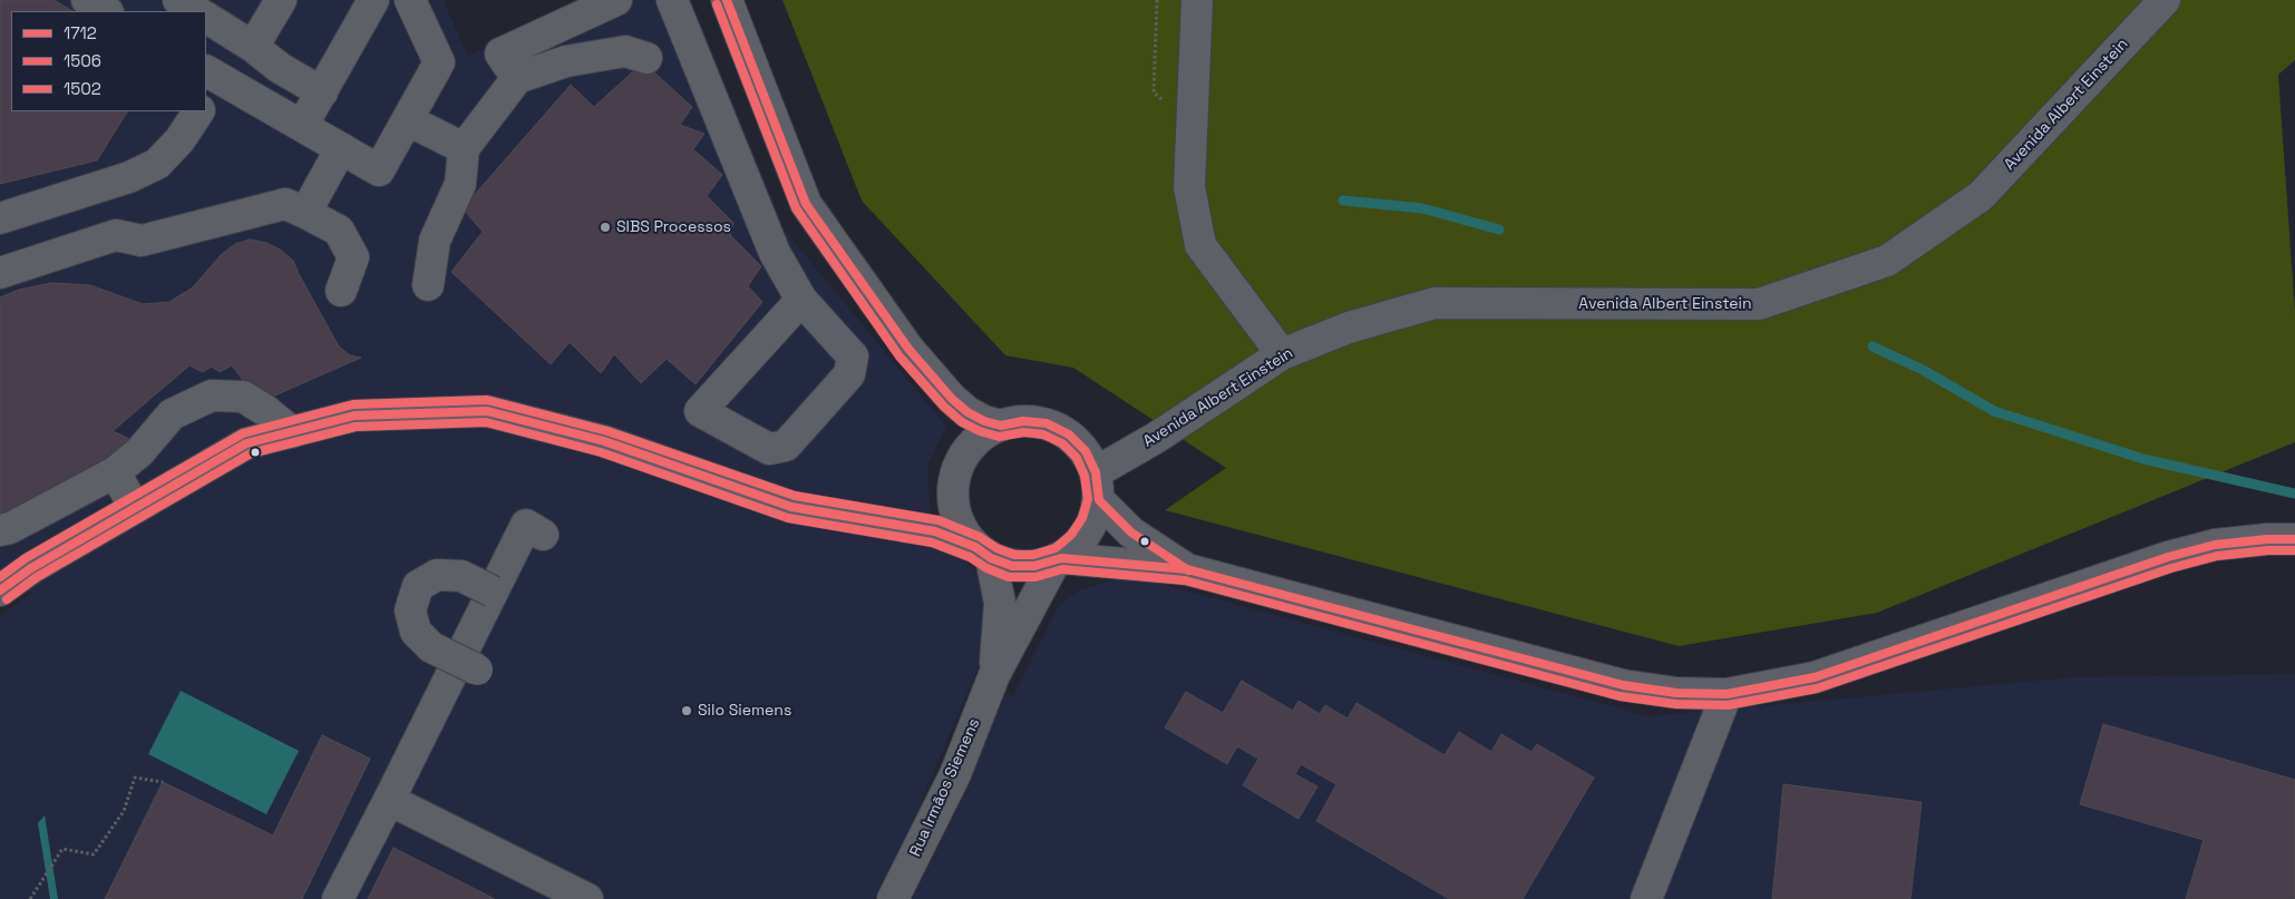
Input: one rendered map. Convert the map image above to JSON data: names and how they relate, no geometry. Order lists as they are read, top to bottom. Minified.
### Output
{"streets":{"street":["Avenida Albert Einstein","Rua Irmãos Siemens"]},"crossings":[["Avenida Albert Einstein","Rua Irmãos Siemens"]],"places":["SIBS Processos","Silo Siemens"],"lines":["transit line 1712","transit line 1502","transit line 1506"],"legend":["1712","1506","1502"]}
